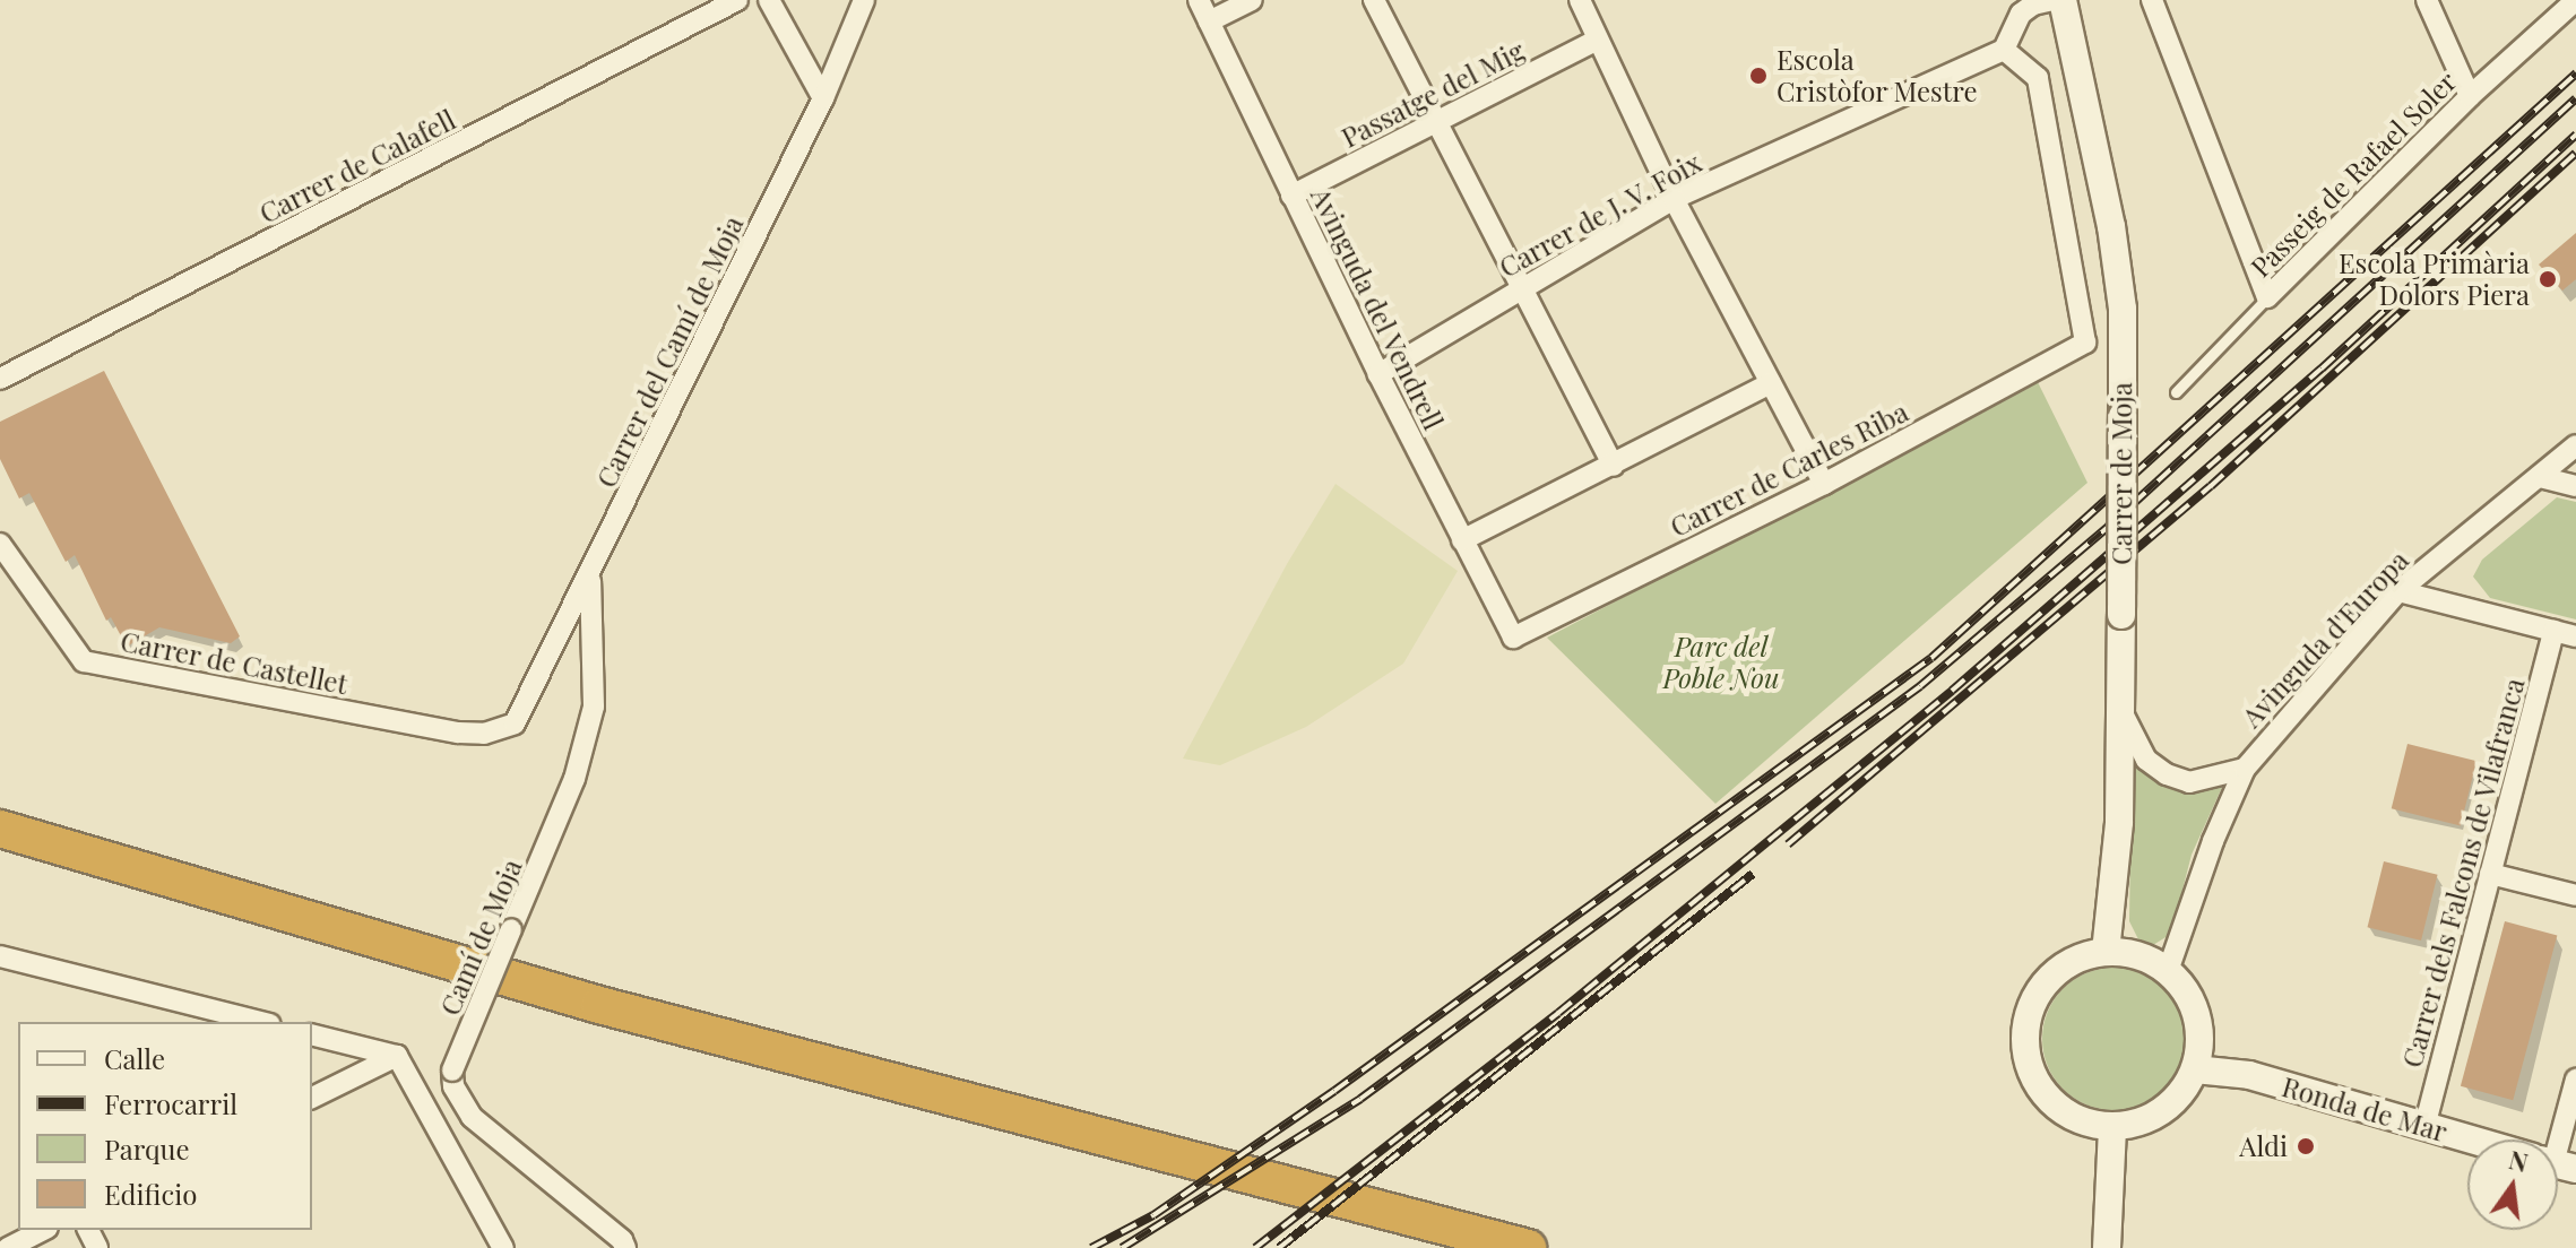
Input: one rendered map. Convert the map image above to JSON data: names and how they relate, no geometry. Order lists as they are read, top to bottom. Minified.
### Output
{"streets":{"street":["Passatge del Mig","Carrer de Calafell","Passeig de Rafael Soler","Carrer de J. V. Foix","Avinguda del Vendrell","Carrer del Camí de Moja","Carrer de Carles Riba","Carrer de Moja","Avinguda d'Europa","Carrer de Castellet","Carrer dels Falcons de Vilafranca","Camí de Moja","Ronda de Mar"]},"crossings":[["Passatge del Mig","Avinguda del Vendrell"],["Carrer de J. V. Foix","Avinguda del Vendrell"],["Carrer de J. V. Foix","Carrer de Carles Riba"],["Avinguda del Vendrell","Carrer de Carles Riba"],["Carrer del Camí de Moja","Carrer de Castellet"],["Carrer del Camí de Moja","Camí de Moja"],["Carrer de Moja","Avinguda d'Europa"],["Carrer de Moja","Ronda de Mar"],["Avinguda d'Europa","Ronda de Mar"],["Carrer dels Falcons de Vilafranca","Ronda de Mar"]],"parks":["Parc del Poble Nou"],"places":["Escola Cristòfor Mestre","Escola Primària Dolors Piera","Aldi"],"legend":["Calle","Ferrocarril","Parque","Edificio"],"north":"top"}
